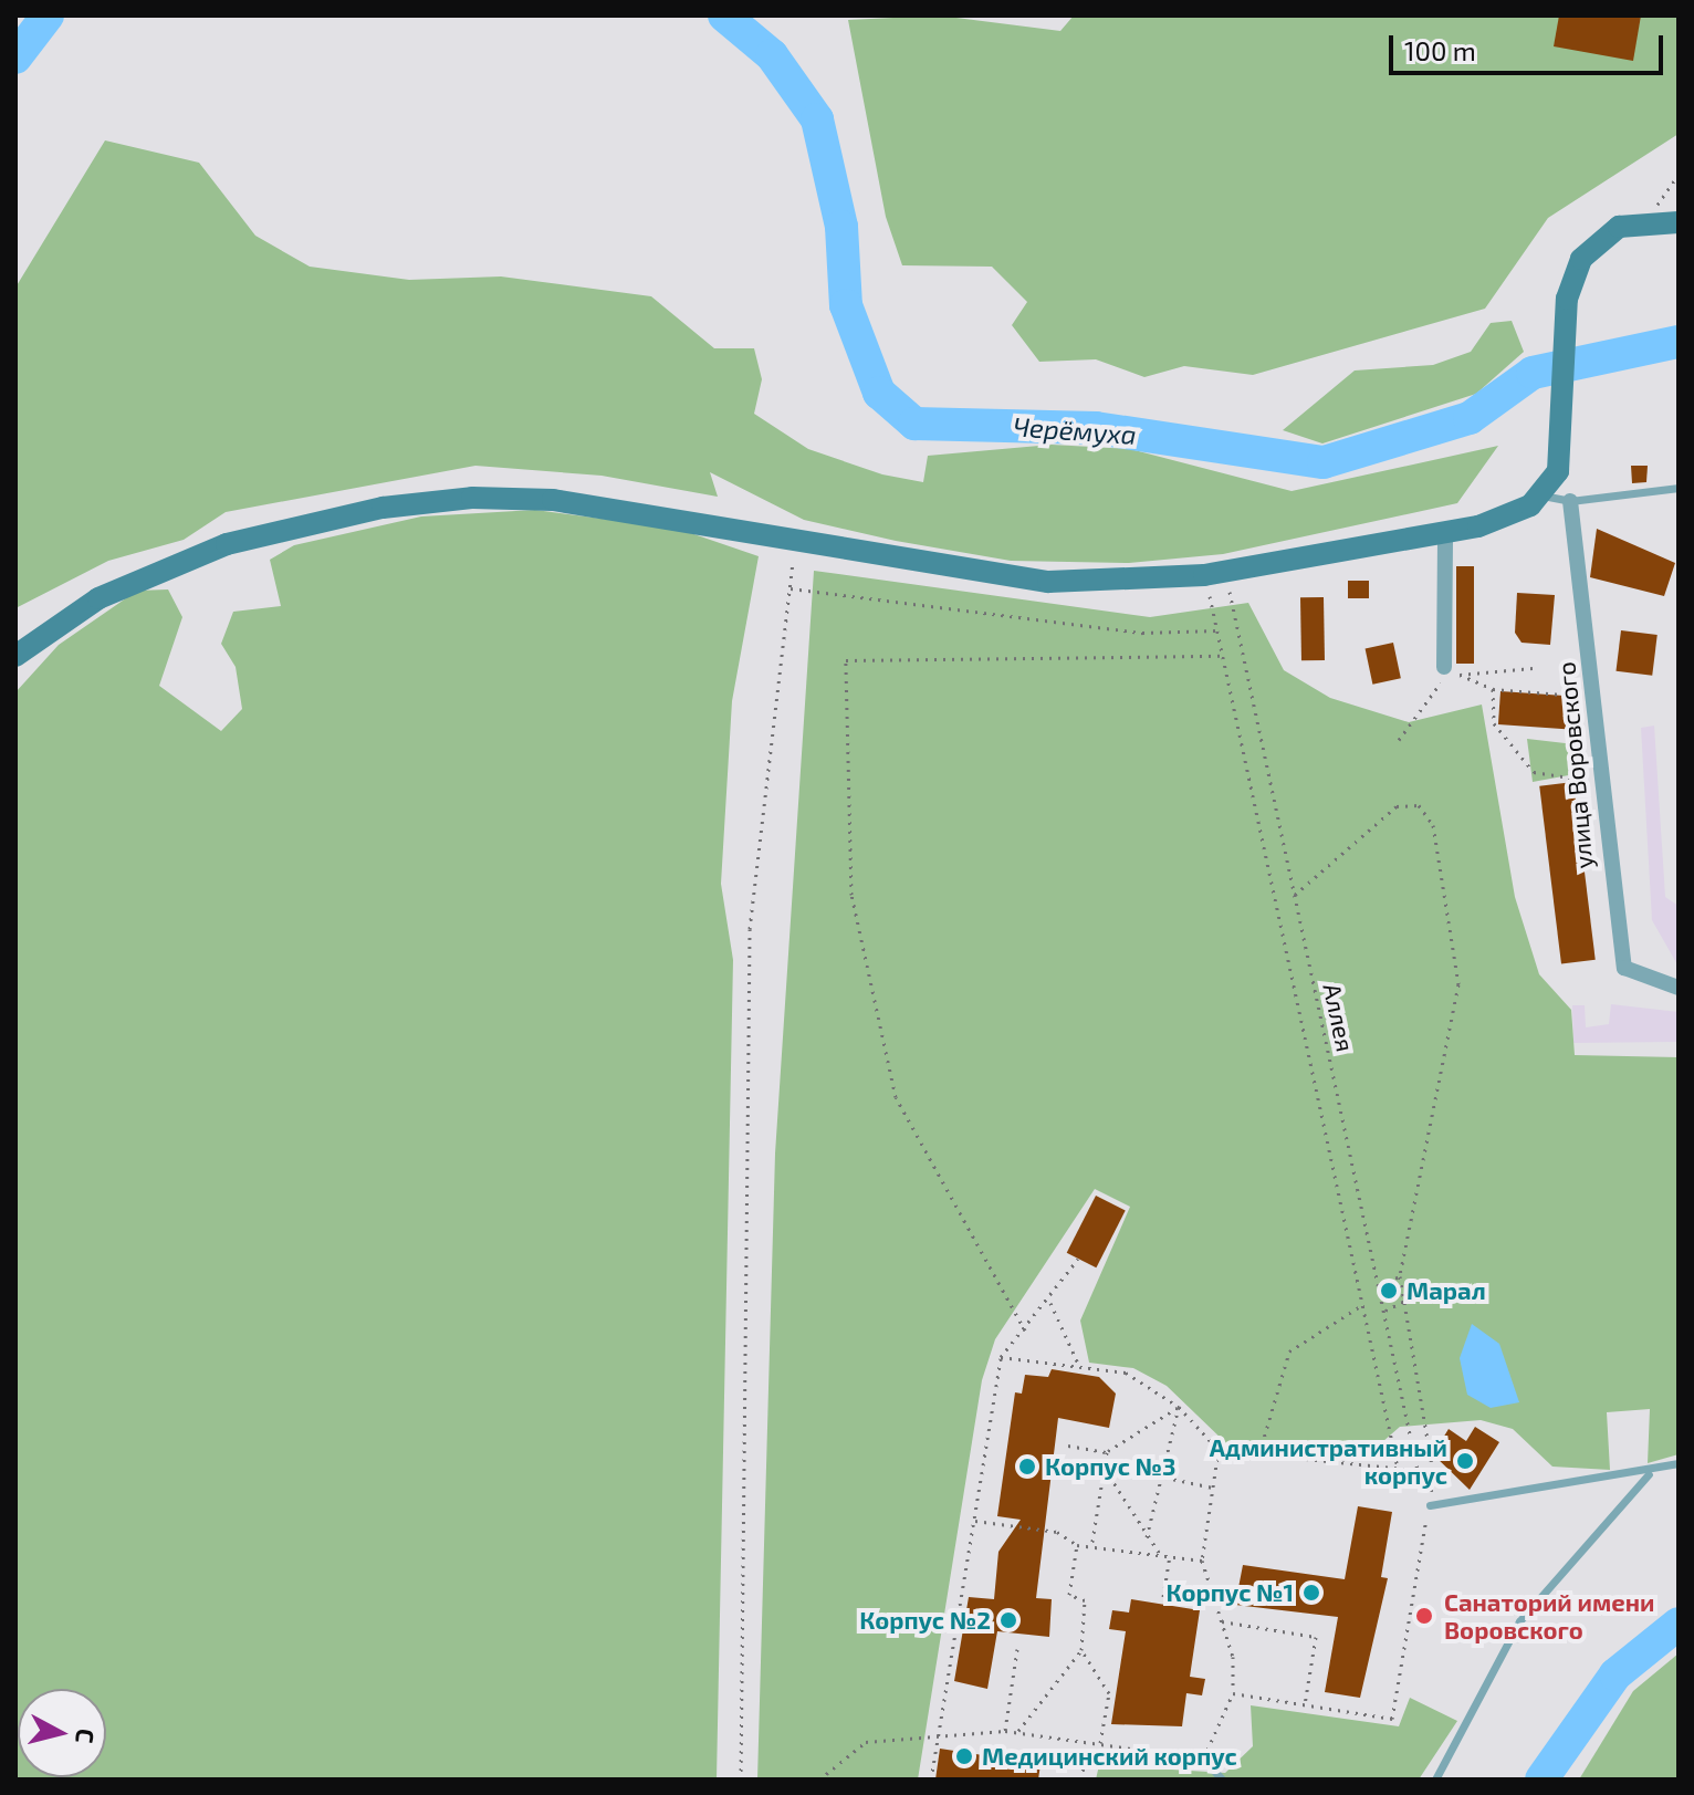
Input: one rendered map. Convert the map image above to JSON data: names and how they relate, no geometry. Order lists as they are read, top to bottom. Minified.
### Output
{"streets":{"street":["улица Воровского"],"path":["Аллея"]},"water":["Черёмуха"],"places":["Марал","Административный корпус","Корпус №3","Корпус №1","Санаторий имени Воровского","Корпус №2","Медицинский корпус"],"scale_bar":"100 m","north":"right"}
